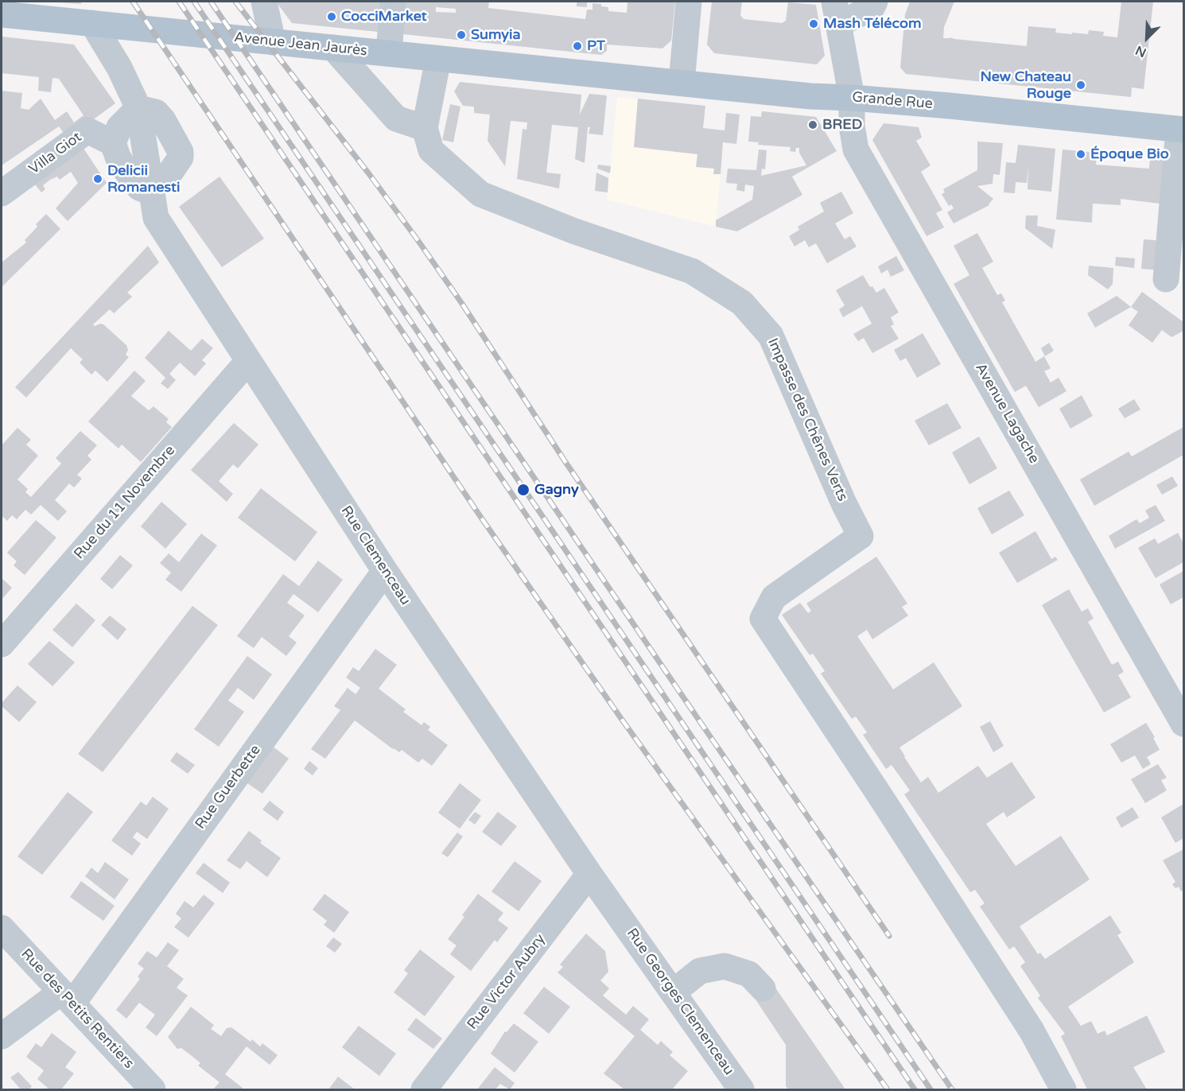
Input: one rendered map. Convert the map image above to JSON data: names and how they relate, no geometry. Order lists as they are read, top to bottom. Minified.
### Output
{"streets":{"main road":["Avenue Jean Jaurès","Grande Rue"],"street":["Villa Giot","Avenue Lagache","Impasse des Chênes Verts","Rue du 11 Novembre","Rue Clemenceau","Rue Guerbette","Rue Victor Aubry","Rue Georges Clemenceau","Rue des Petits Rentiers"]},"crossings":[["Avenue Jean Jaurès","Grande Rue"],["Avenue Jean Jaurès","Rue Clemenceau"],["Grande Rue","Avenue Lagache"],["Rue du 11 Novembre","Rue Clemenceau"],["Rue Clemenceau","Rue Guerbette"],["Rue Clemenceau","Rue Victor Aubry"],["Rue Clemenceau","Rue Georges Clemenceau"],["Rue Guerbette","Rue des Petits Rentiers"]],"places":["CocciMarket","Mash Télécom","Sumyia","PT","New Chateau Rouge","BRED","Époque Bio","Delicii Romanesti","Gagny"],"north":"bottom left"}
